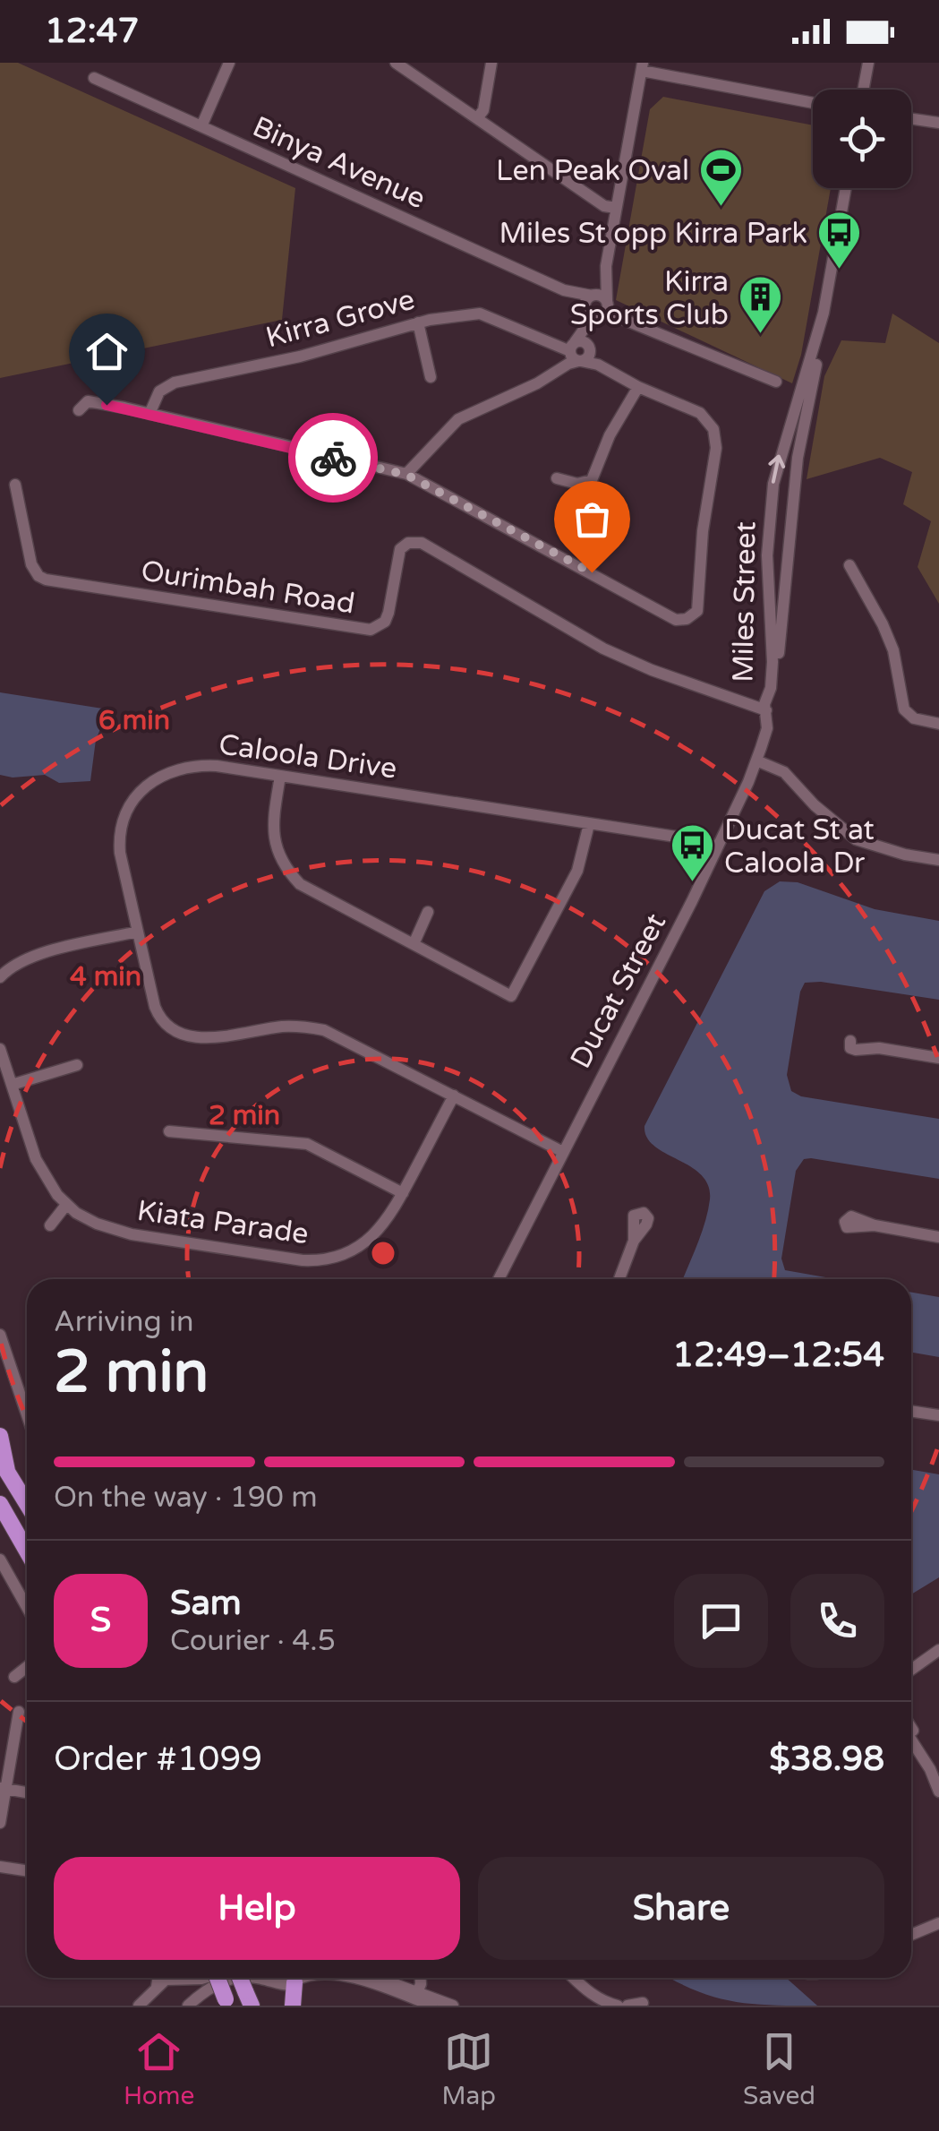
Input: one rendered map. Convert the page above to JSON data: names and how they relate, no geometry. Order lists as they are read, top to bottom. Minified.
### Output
{"streets":{"street":["Binya Avenue","Kirra Grove","Ourimbah Road","Miles Street","Caloola Drive","Ducat Street","Kiata Parade"]},"crossings":[["Ourimbah Road","Miles Street"],["Ourimbah Road","Ducat Street"],["Miles Street","Ducat Street"],["Caloola Drive","Ducat Street"],["Caloola Drive","Kiata Parade"]],"places":{"sports":["Len Peak Oval"],"bus stop":["Miles St opp Kirra Park","Ducat St at Caloola Dr"],"building":["Kirra Sports Club"]},"page":{"status":"12:47","heading":["2 min","Arriving in","12:49–12:54"],"panel":["Sam","Courier · 4.5","Order #1099","$38.98"],"bar":"On the way · 190 m","round":"S","buttons":["Help","Share"],"tabs":["Home","Map","Saved"]},"rings":["6 min","4 min","2 min"]}
